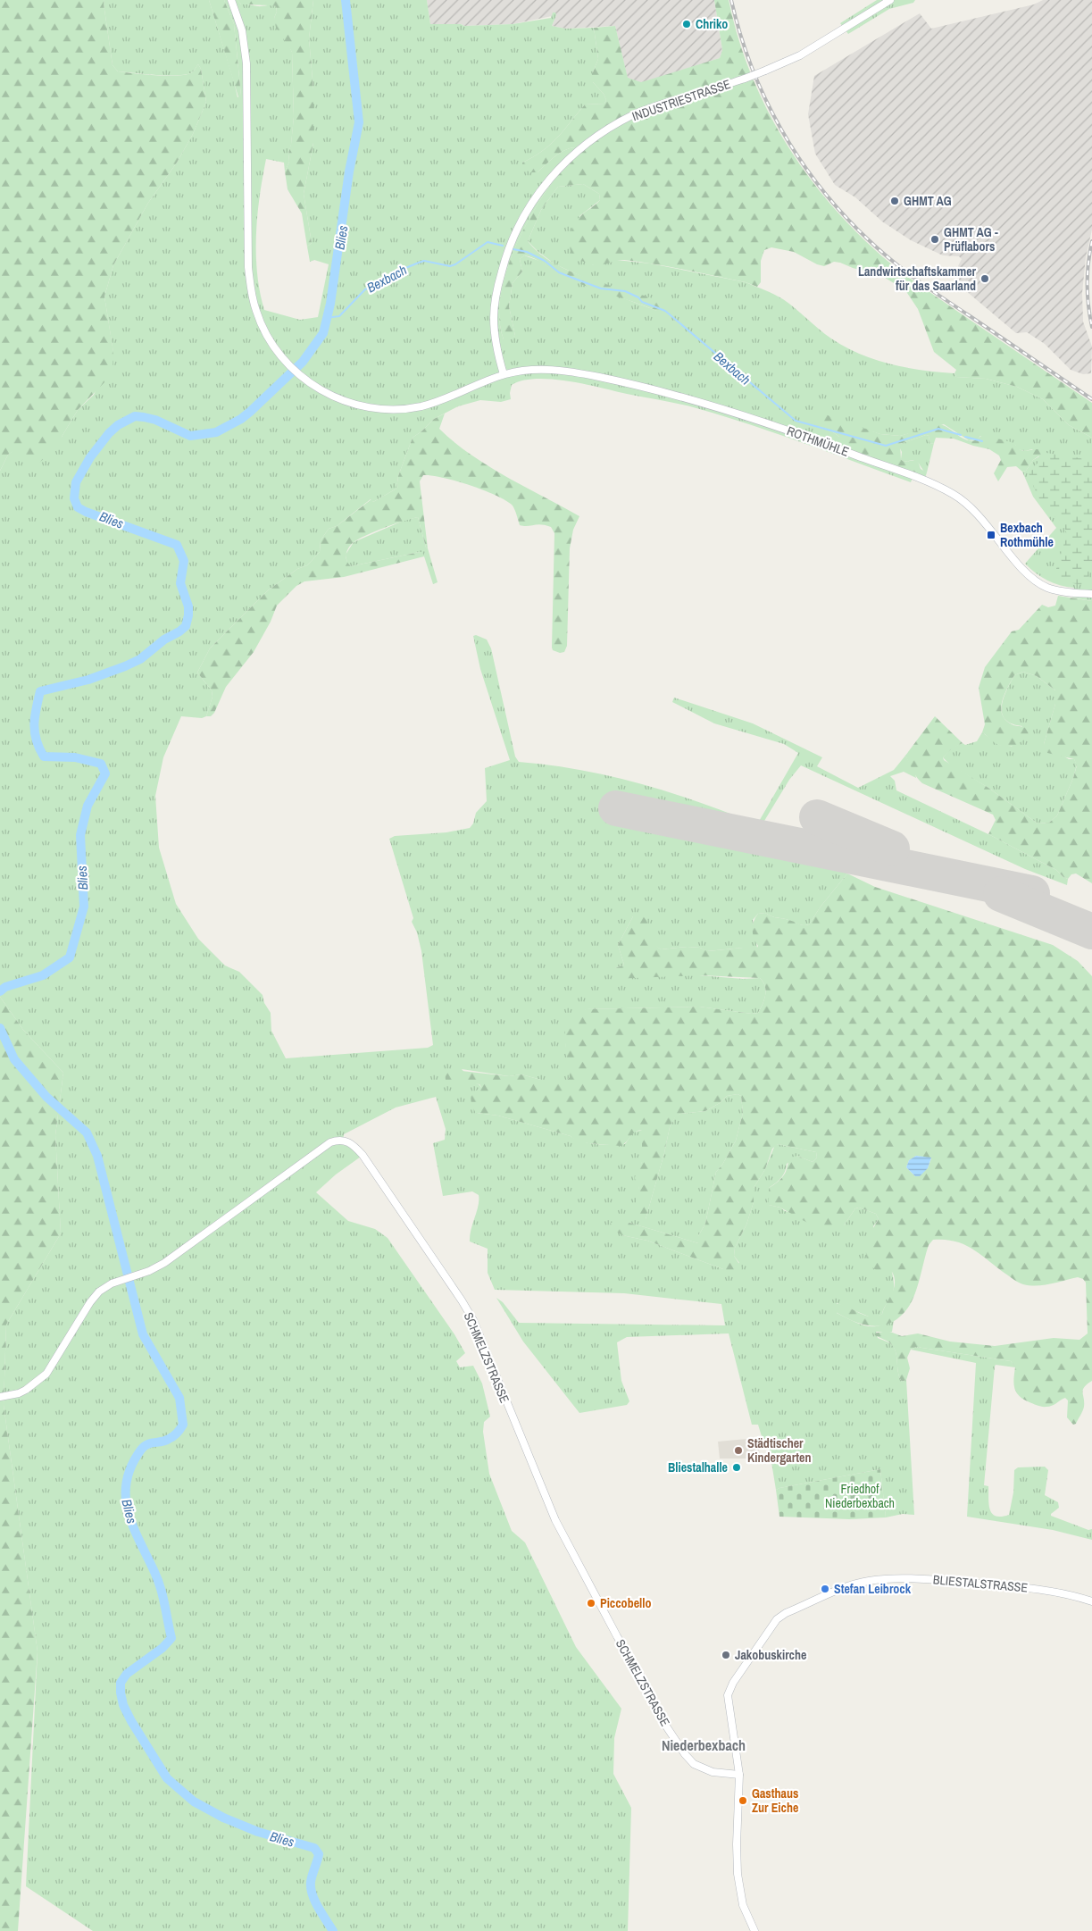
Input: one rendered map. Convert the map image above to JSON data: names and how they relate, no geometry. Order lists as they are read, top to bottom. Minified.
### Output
{"streets":{"street":["INDUSTRIESTRASSE","ROTHMÜHLE","SCHMELZSTRASSE","BLIESTALSTRASSE"]},"crossings":[["INDUSTRIESTRASSE","ROTHMÜHLE"],["SCHMELZSTRASSE","BLIESTALSTRASSE"]],"districts":["Niederbexbach"],"water":["Blies","Bexbach"],"parks":["Friedhof Niederbexbach"],"places":{"other":["Chriko","GHMT AG","GHMT AG - Prüflabors","Landwirtschaftskammer für das Saarland","Städtischer Kindergarten","Bliestalhalle","Stefan Leibrock","Piccobello","Jakobuskirche","Gasthaus Zur Eiche"],"transit":["Bexbach Rothmühle"]}}
